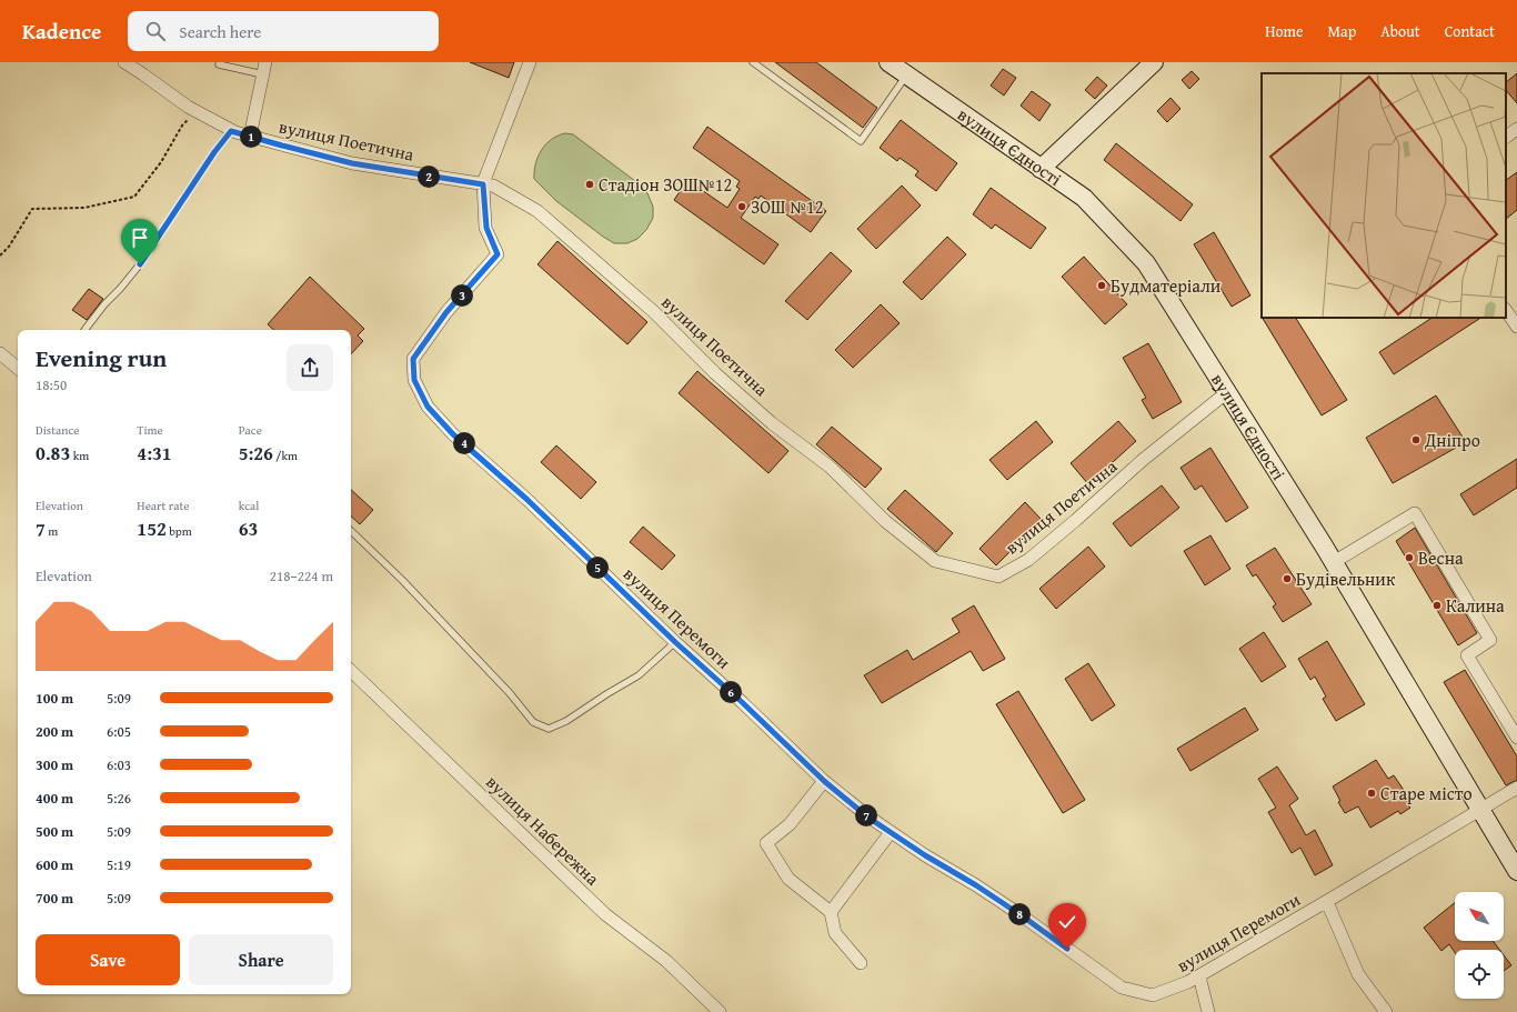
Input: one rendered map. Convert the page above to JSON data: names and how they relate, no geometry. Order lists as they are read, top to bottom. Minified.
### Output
{"streets":{"street":["вулиця Поетична","вулиця Єдності","вулиця Перемоги","вулиця Набережна"]},"crossings":[["вулиця Поетична","вулиця Єдності"],["вулиця Поетична","вулиця Перемоги"],["вулиця Єдності","вулиця Перемоги"]],"places":["Стадіон ЗОШ№12","ЗОШ №12","Будматеріали","Дніпро","Весна","Будівельник","Калина","Старе місто"],"north":"top left","page":{"header":"Kadence","search":"Search here","nav":["Home","Map","About","Contact"],"pins":["1","2","3","4","5","6","7","8"],"heading":["Evening run","18:50"],"stats":[["Distance","0.83 km"],["Time","4:31"],["Pace","5:26 /km"],["Elevation","7 m"],["Heart rate","152 bpm"],["kcal","63"]],"chart":["Elevation","218–224 m"],"list":[{"name":"100 m","note":"5:09"},{"name":"200 m","note":"6:05"},{"name":"300 m","note":"6:03"},{"name":"400 m","note":"5:26"},{"name":"500 m","note":"5:09"},{"name":"600 m","note":"5:19"},{"name":"700 m","note":"5:09"}],"buttons":["Save","Share"]}}
